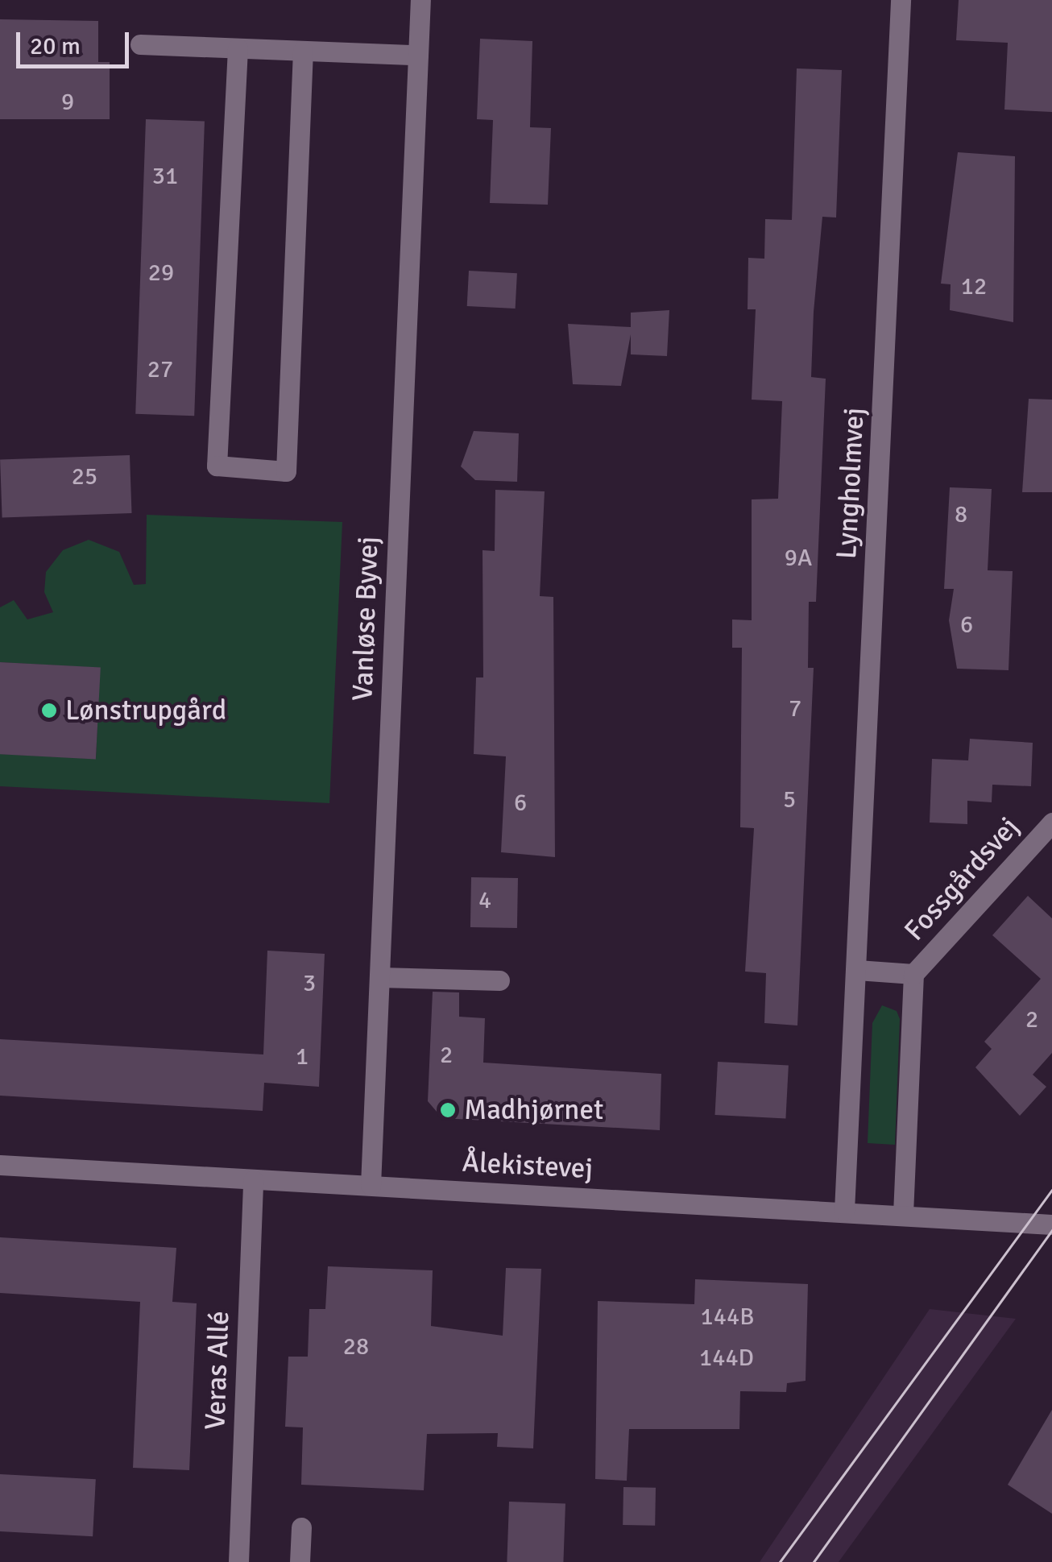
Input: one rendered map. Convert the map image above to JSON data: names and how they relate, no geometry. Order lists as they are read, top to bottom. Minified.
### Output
{"streets":{"street":["Lyngholmvej","Vanløse Byvej","Fossgårdsvej","Ålekistevej","Veras Allé"]},"crossings":[["Lyngholmvej","Ålekistevej"],["Vanløse Byvej","Ålekistevej"],["Ålekistevej","Veras Allé"]],"places":["Lønstrupgård","Madhjørnet"],"house_numbers":["9","31","29","12","27","25","8","9A","6","7","5","6","4","3","2","2","1","144B","28","144D"],"scale_bar":"20 m"}
